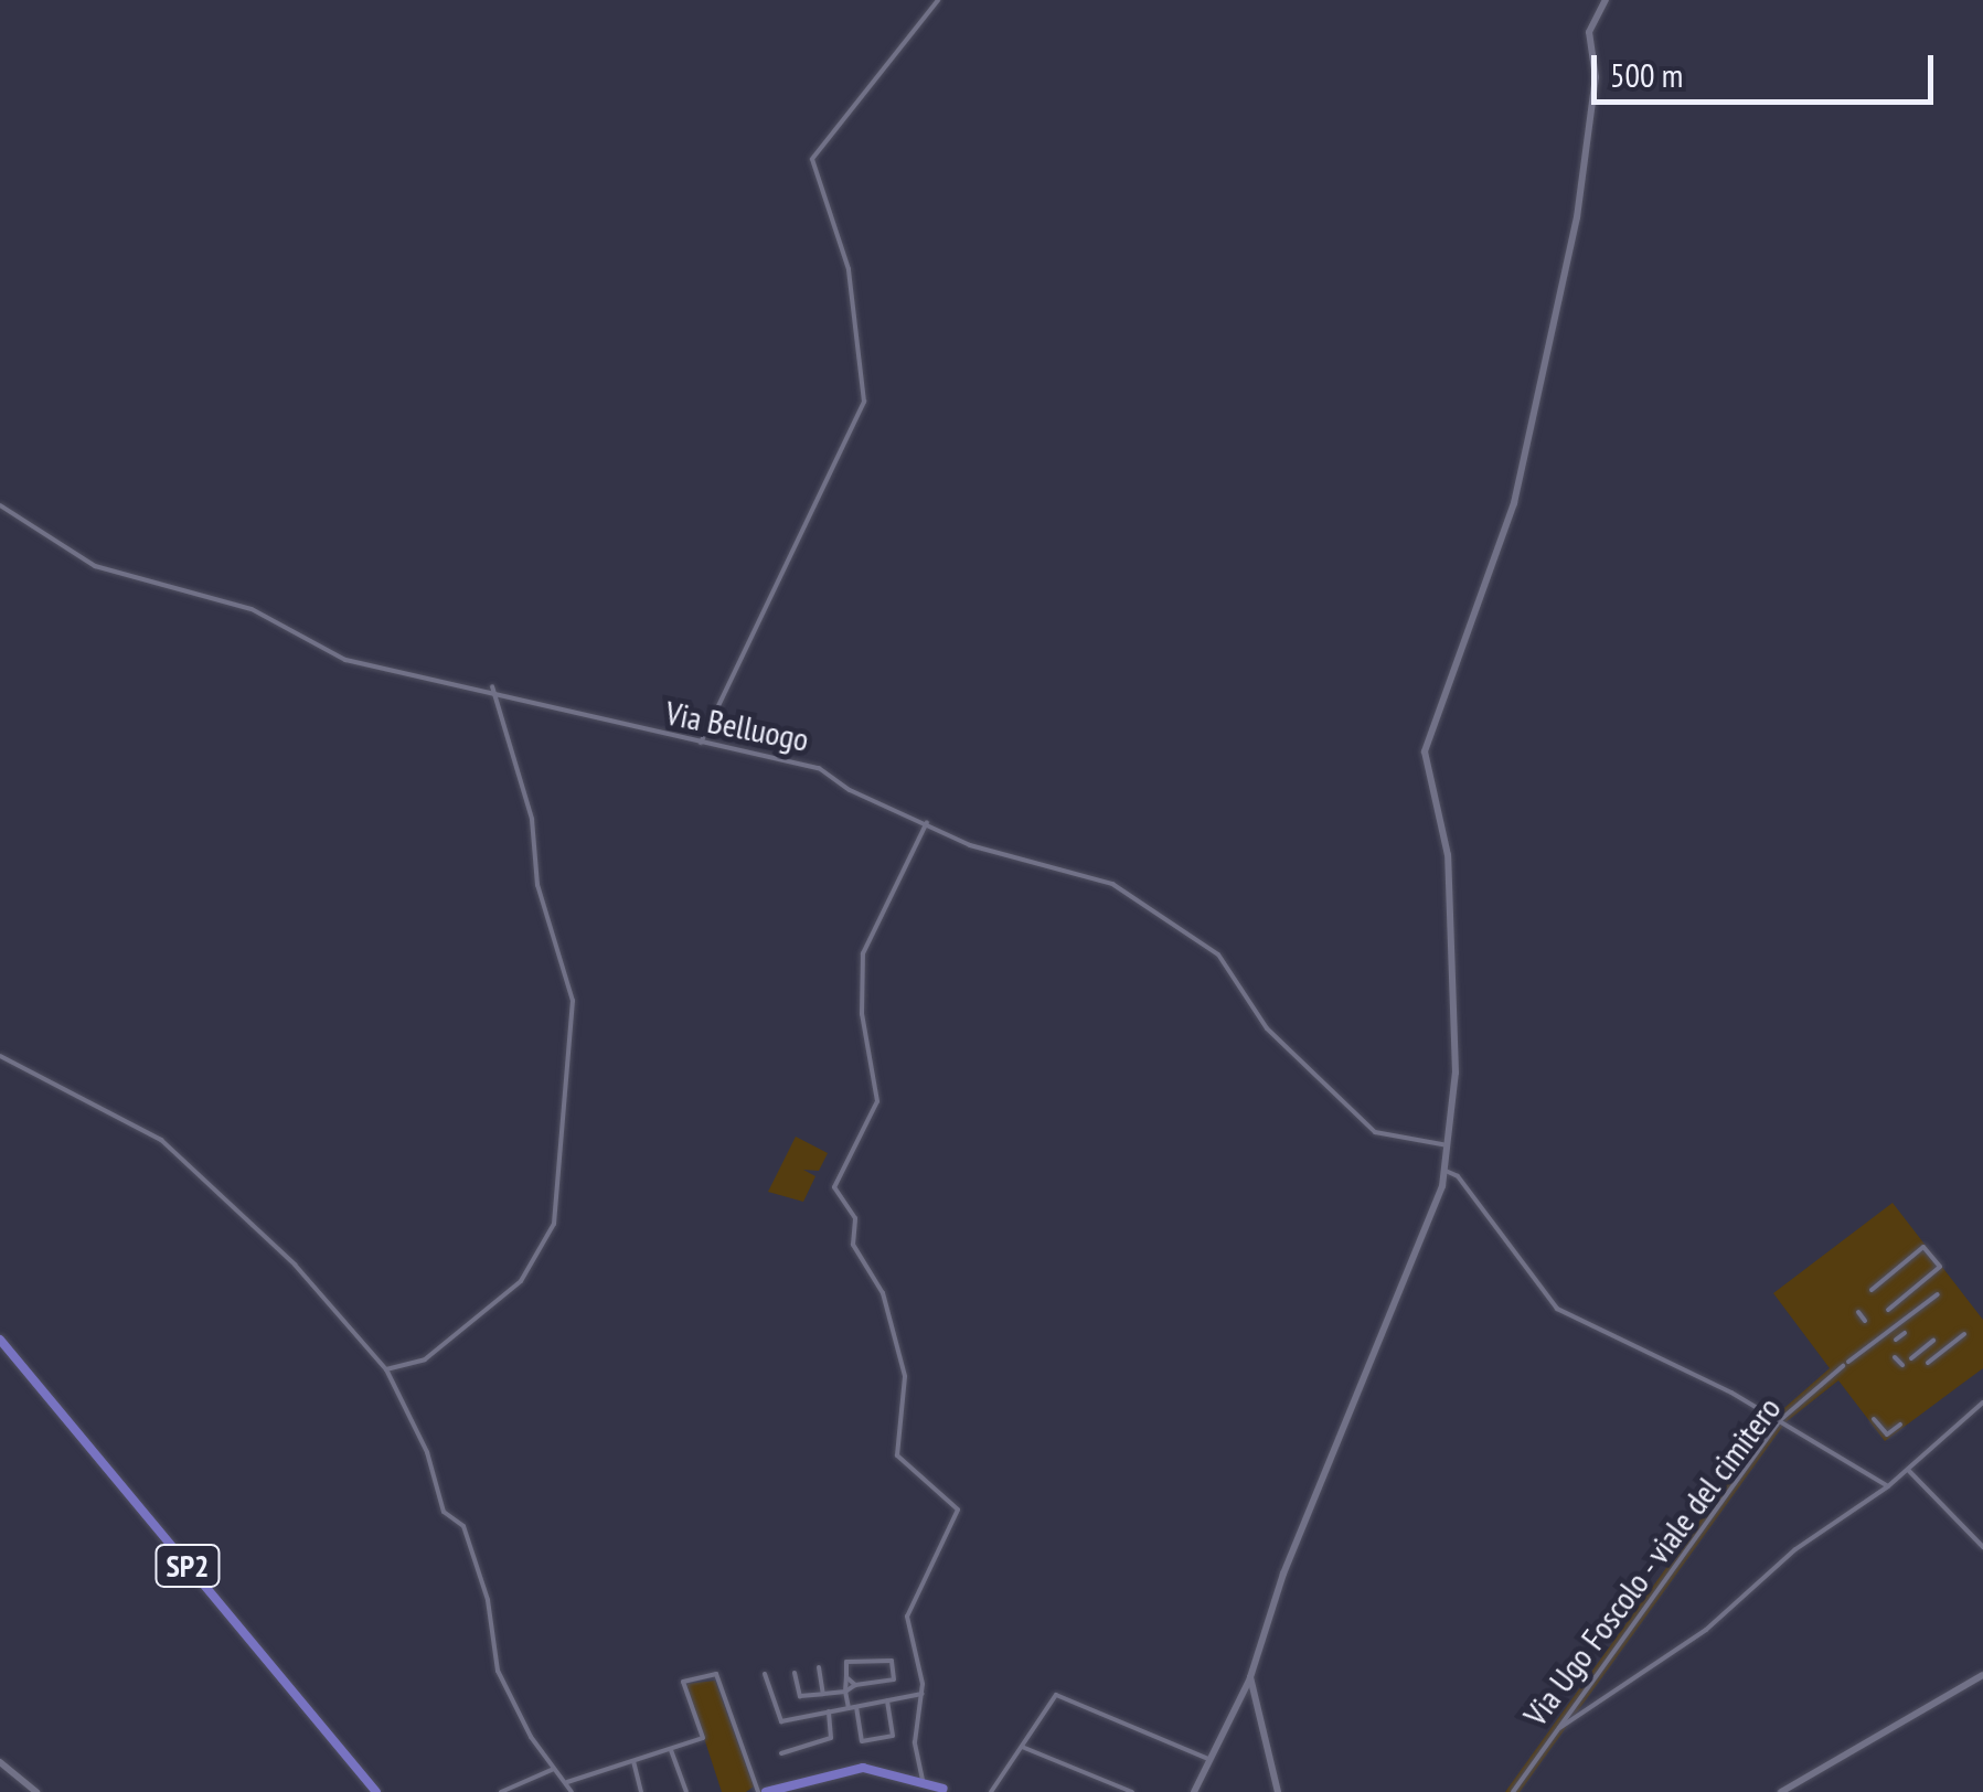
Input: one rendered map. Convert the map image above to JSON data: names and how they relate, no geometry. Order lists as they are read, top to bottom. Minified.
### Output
{"streets":{"main road":["SP2"],"street":["Via Belluogo","Via Ugo Foscolo - viale del cimitero"]},"scale_bar":"500 m"}
